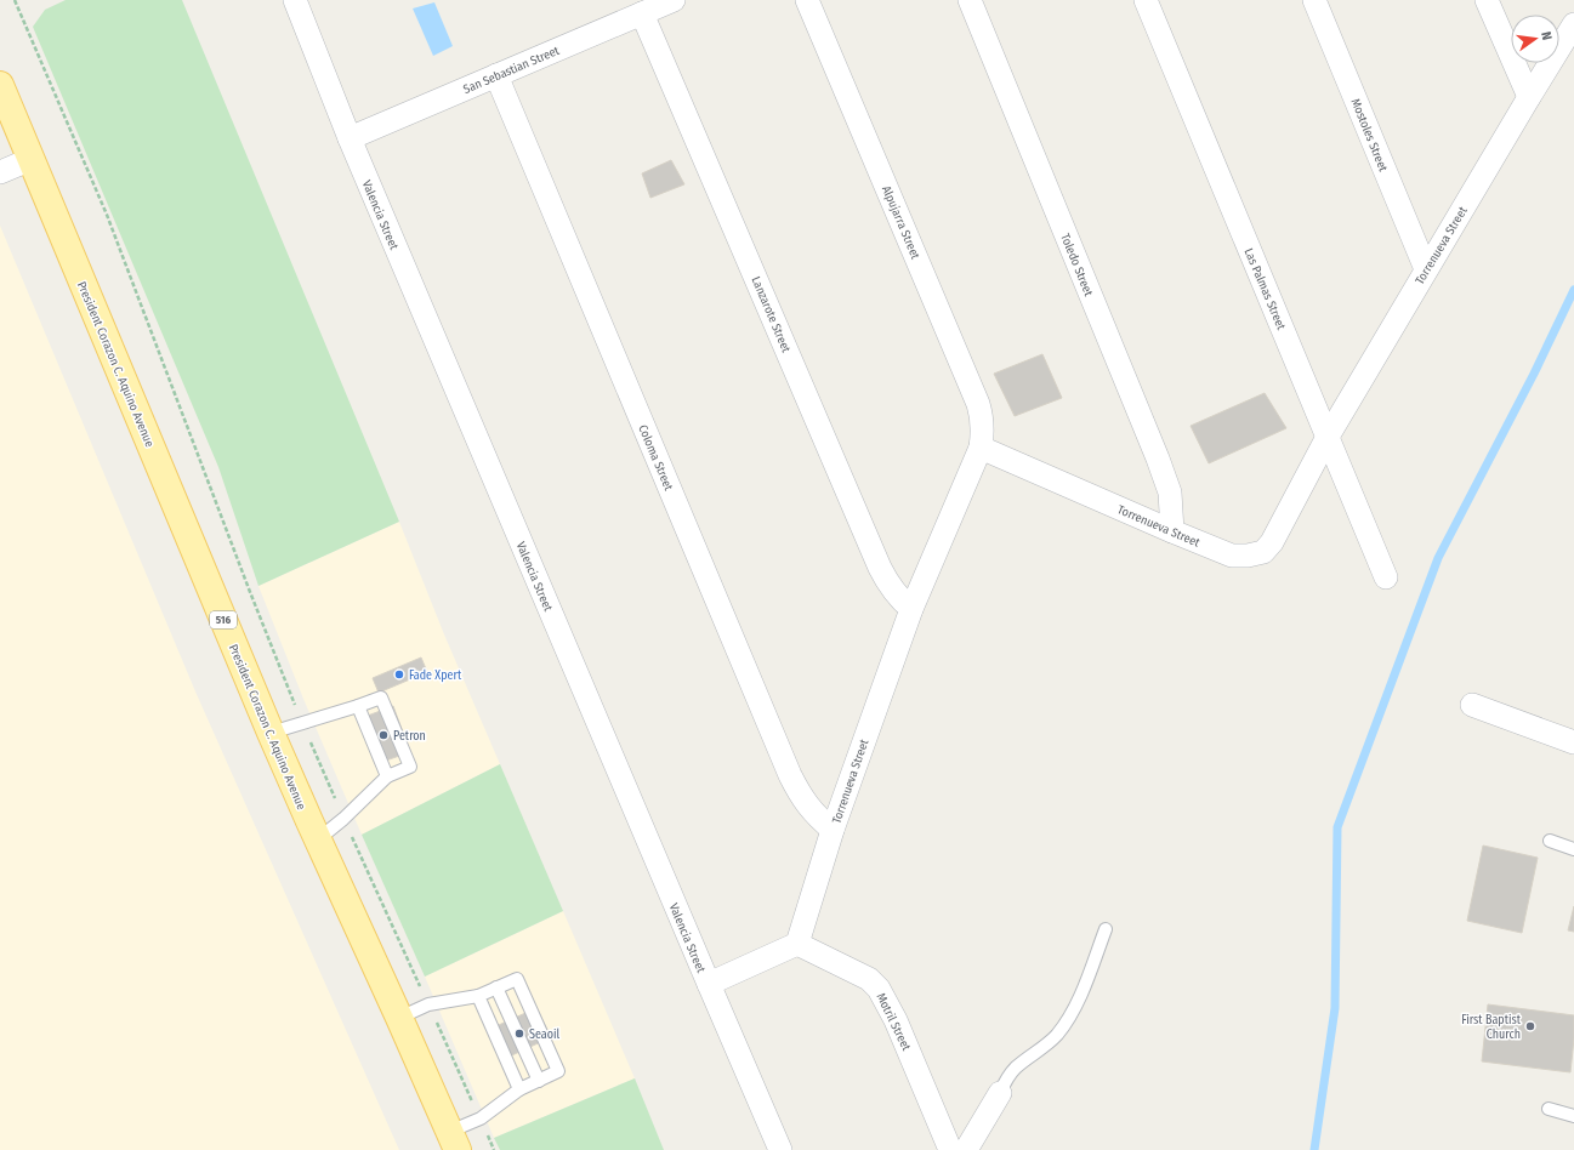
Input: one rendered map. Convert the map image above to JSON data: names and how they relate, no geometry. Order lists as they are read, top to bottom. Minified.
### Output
{"streets":{"main road":["President Corazon C. Aquino Avenue","516"],"street":["San Sebastian Street","Mostoles Street","Valencia Street","Alpujarra Street","Torrenueva Street","Toledo Street","Las Palmas Street","Lanzarote Street","Coloma Street","Motril Street"]},"crossings":[["San Sebastian Street","Valencia Street"],["San Sebastian Street","Lanzarote Street"],["San Sebastian Street","Coloma Street"],["Mostoles Street","Torrenueva Street"],["Alpujarra Street","Torrenueva Street"],["Torrenueva Street","Toledo Street"],["Torrenueva Street","Las Palmas Street"],["Torrenueva Street","Lanzarote Street"],["Torrenueva Street","Coloma Street"],["Torrenueva Street","Motril Street"]],"places":["Fade Xpert","Petron","First Baptist Church","Seaoil"],"north":"right"}
